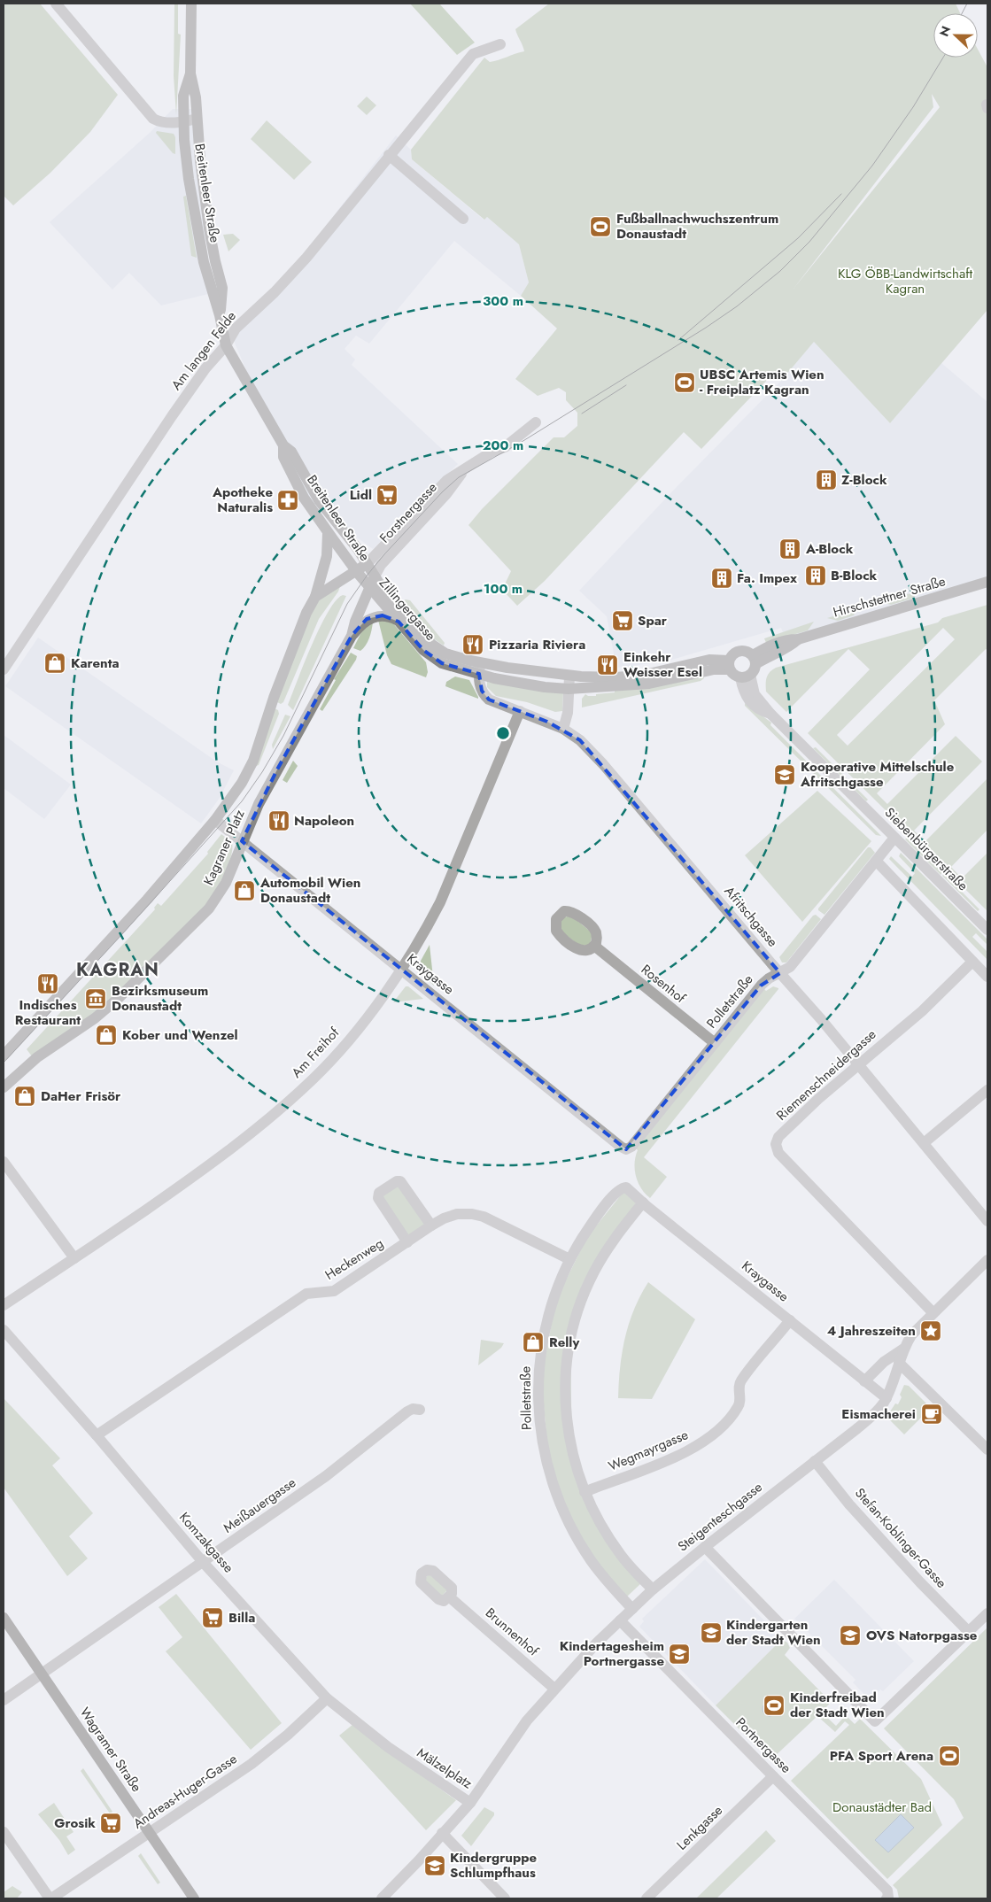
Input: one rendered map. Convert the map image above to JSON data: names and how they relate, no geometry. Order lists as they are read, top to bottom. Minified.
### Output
{"streets":{"main road":["Breitenleer Straße","Hirschstettner Straße","Zillingergasse","Kagraner Platz","Wagramer Straße"],"street":["Am langen Felde","Forstnergasse","Siebenbürgerstraße","Afritschgasse","Kraygasse","Rosenhof","Polletstraße","Am Freihof","Riemenschneidergasse","Heckenweg","Wegmayrgasse","Meißauergasse","Steigenteschgasse","Stefan-Koblinger-Gasse","Komzakgasse","Brunnenhof","Portnergasse","Mälzelplatz","Andreas-Huger-Gasse","Lenkgasse"]},"crossings":[["Breitenleer Straße","Am langen Felde"],["Breitenleer Straße","Forstnergasse"],["Breitenleer Straße","Zillingergasse"],["Breitenleer Straße","Kagraner Platz"],["Forstnergasse","Zillingergasse"],["Forstnergasse","Kagraner Platz"],["Hirschstettner Straße","Siebenbürgerstraße"],["Zillingergasse","Kagraner Platz"],["Zillingergasse","Afritschgasse"],["Kagraner Platz","Kraygasse"],["Siebenbürgerstraße","Polletstraße"],["Afritschgasse","Polletstraße"],["Afritschgasse","Am Freihof"],["Afritschgasse","Riemenschneidergasse"],["Kraygasse","Polletstraße"],["Kraygasse","Am Freihof"],["Kraygasse","Wegmayrgasse"],["Kraygasse","Steigenteschgasse"],["Rosenhof","Polletstraße"],["Polletstraße","Heckenweg"],["Polletstraße","Steigenteschgasse"],["Riemenschneidergasse","Steigenteschgasse"],["Heckenweg","Komzakgasse"],["Meißauergasse","Komzakgasse"],["Meißauergasse","Wagramer Straße"],["Steigenteschgasse","Stefan-Koblinger-Gasse"],["Steigenteschgasse","Brunnenhof"],["Steigenteschgasse","Portnergasse"],["Steigenteschgasse","Mälzelplatz"],["Komzakgasse","Mälzelplatz"],["Komzakgasse","Andreas-Huger-Gasse"],["Portnergasse","Lenkgasse"],["Wagramer Straße","Andreas-Huger-Gasse"]],"districts":["KAGRAN"],"parks":["KLG ÖBB-Landwirtschaft Kagran","Donaustädter Bad"],"places":{"sports":["Fußballnachwuchszentrum Donaustadt","UBSC Artemis Wien - Freiplatz Kagran","Kinderfreibad der Stadt Wien","PFA Sport Arena"],"building":["Z-Block","A-Block","B-Block","Fa. Impex"],"supermarket":["Lidl","Spar","Billa","Grosik"],"pharmacy":["Apotheke Naturalis"],"restaurant":["Pizzaria Riviera","Einkehr Weisser Esel","Napoleon","Indisches Restaurant"],"shop":["Karenta","Automobil Wien Donaustadt","Kober und Wenzel","DaHer Frisör","Relly"],"school or university":["Kooperative Mittelschule Afritschgasse","Kindergarten der Stadt Wien","OVS Natorpgasse","Kindertagesheim Portnergasse","Kindergruppe Schlumpfhaus"],"museum":["Bezirksmuseum Donaustadt"],"place":["4 Jahreszeiten"],"cafe":["Eismacherei"]},"north":"left","rings":["300 m","200 m","100 m"]}
